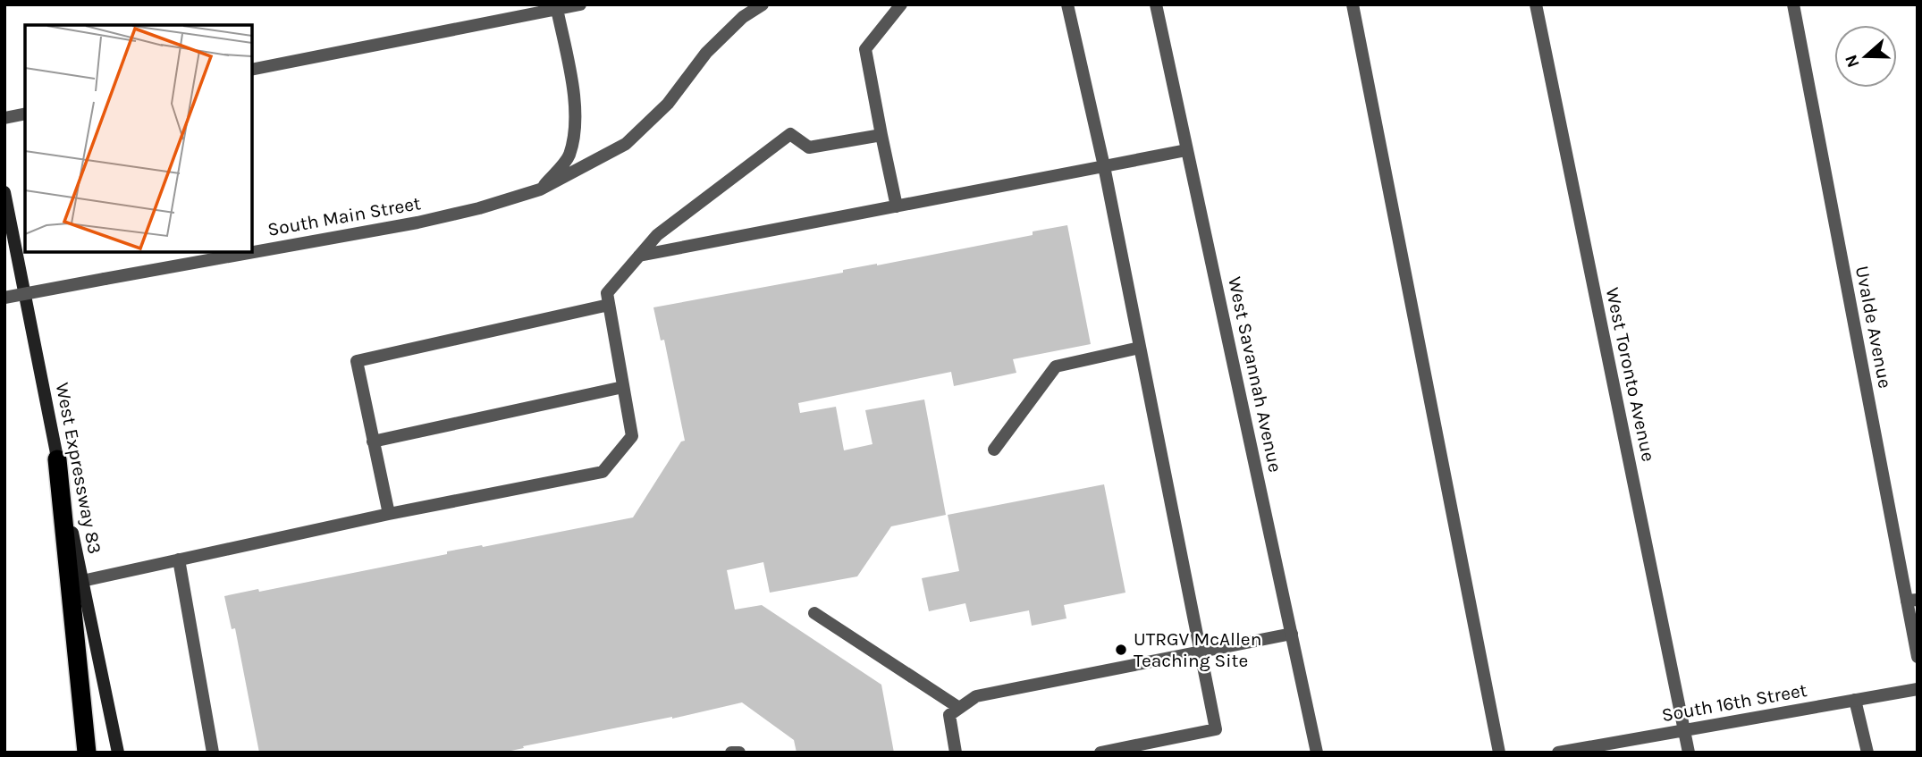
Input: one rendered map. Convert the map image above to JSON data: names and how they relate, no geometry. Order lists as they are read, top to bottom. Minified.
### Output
{"streets":{"main road":["West Expressway 83"],"street":["South Main Street","Uvalde Avenue","West Savannah Avenue","West Toronto Avenue","South 16th Street"]},"crossings":[["West Toronto Avenue","South 16th Street"]],"places":["UTRGV McAllen Teaching Site"],"north":"left"}
